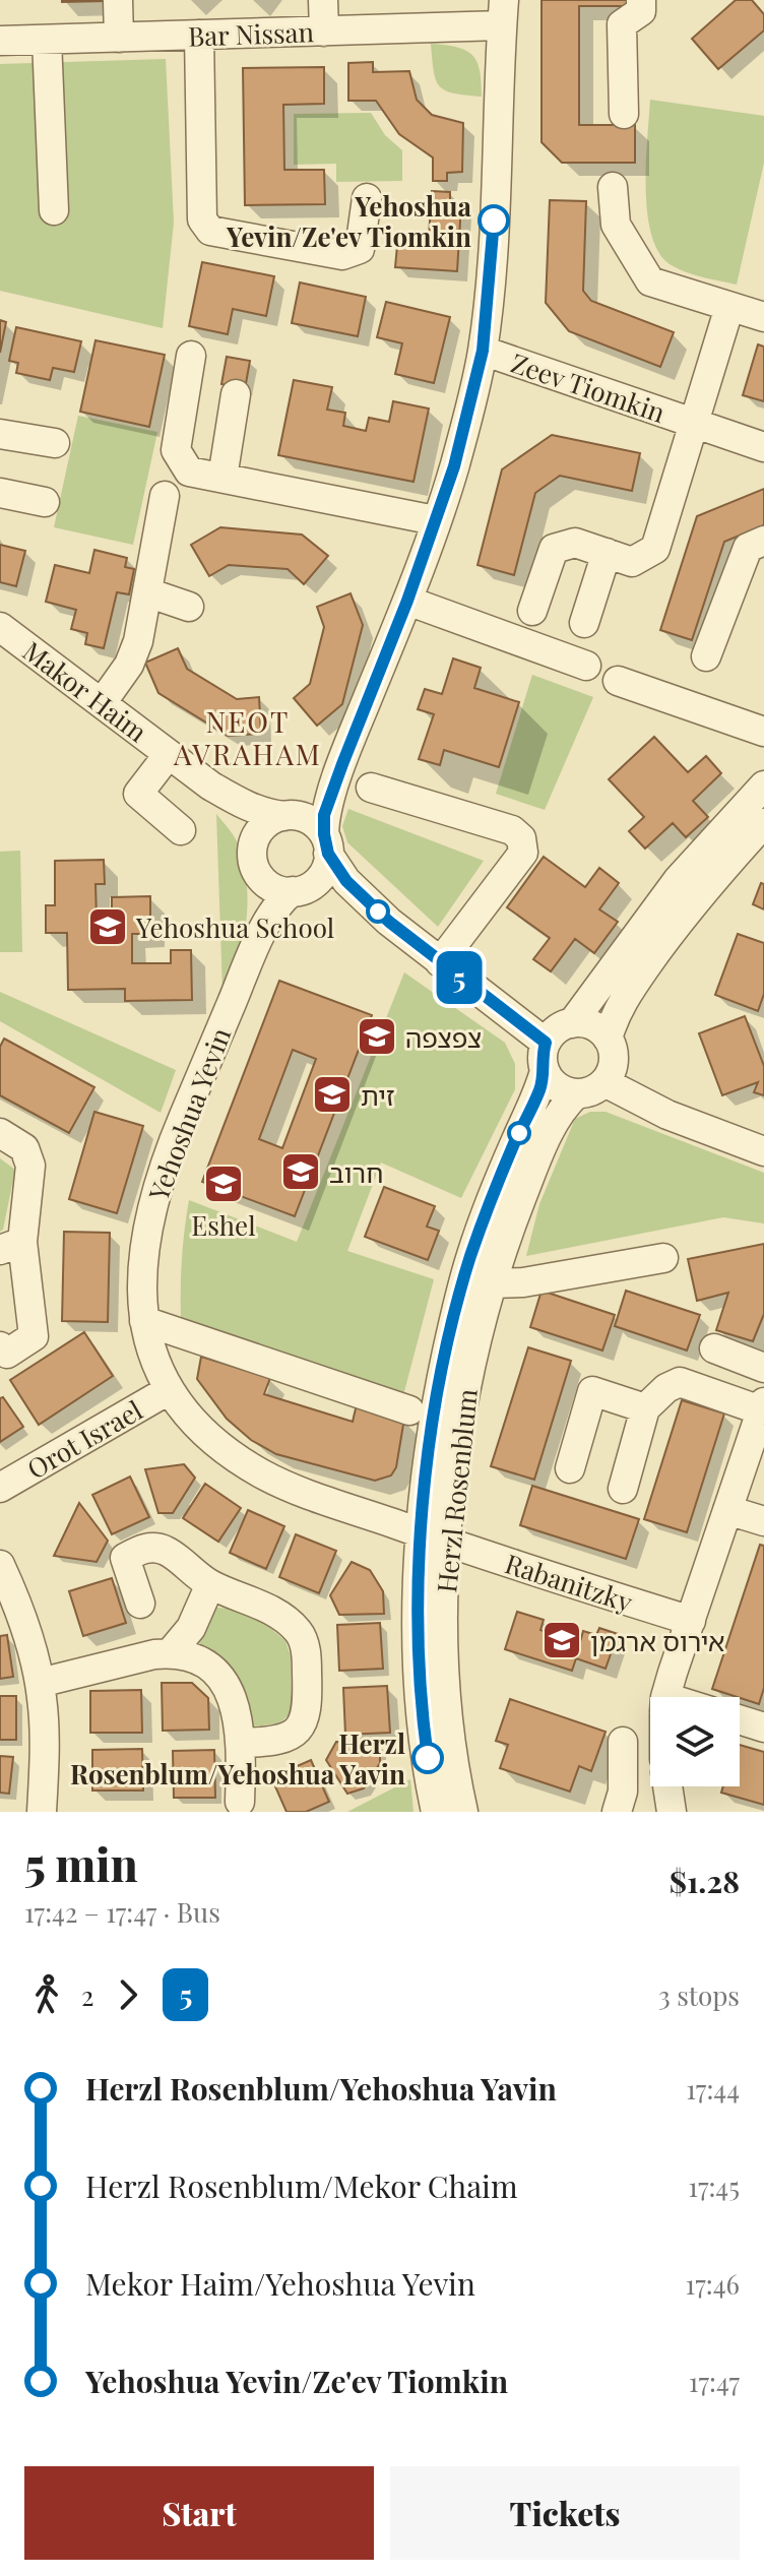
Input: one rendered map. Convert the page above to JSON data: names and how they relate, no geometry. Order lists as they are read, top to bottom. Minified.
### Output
{"streets":{"street":["Bar Nissan","Zeev Tiomkin","Makor Haim","Yehoshua Yevin","Orot Israel","Herzl Rosenblum","Rabanitzky"]},"crossings":[["Makor Haim","Yehoshua Yevin"],["Yehoshua Yevin","Orot Israel"],["Yehoshua Yevin","Herzl Rosenblum"],["Yehoshua Yevin","Rabanitzky"],["Herzl Rosenblum","Rabanitzky"]],"districts":["NEOT AVRAHAM"],"places":{"other":["Yehoshua Yevin/Ze'ev Tiomkin","Herzl Rosenblum/Yehoshua Yavin"],"school or university":["Yehoshua School","צפצפה","זית","חרוב","Eshel","אירוס ארגמן"]},"lines":["bus line 5"],"page":{"on_map":"5","heading":["5 min","17:42 – 17:47 · Bus","$1.28"],"legs":["2","5","3 stops"],"list":[{"name":"Herzl Rosenblum/Yehoshua Yavin","value":"17:44"},{"name":"Herzl Rosenblum/Mekor Chaim","value":"17:45"},{"name":"Mekor Haim/Yehoshua Yevin","value":"17:46"},{"name":"Yehoshua Yevin/Ze'ev Tiomkin","value":"17:47"}],"buttons":["Start","Tickets"]}}
